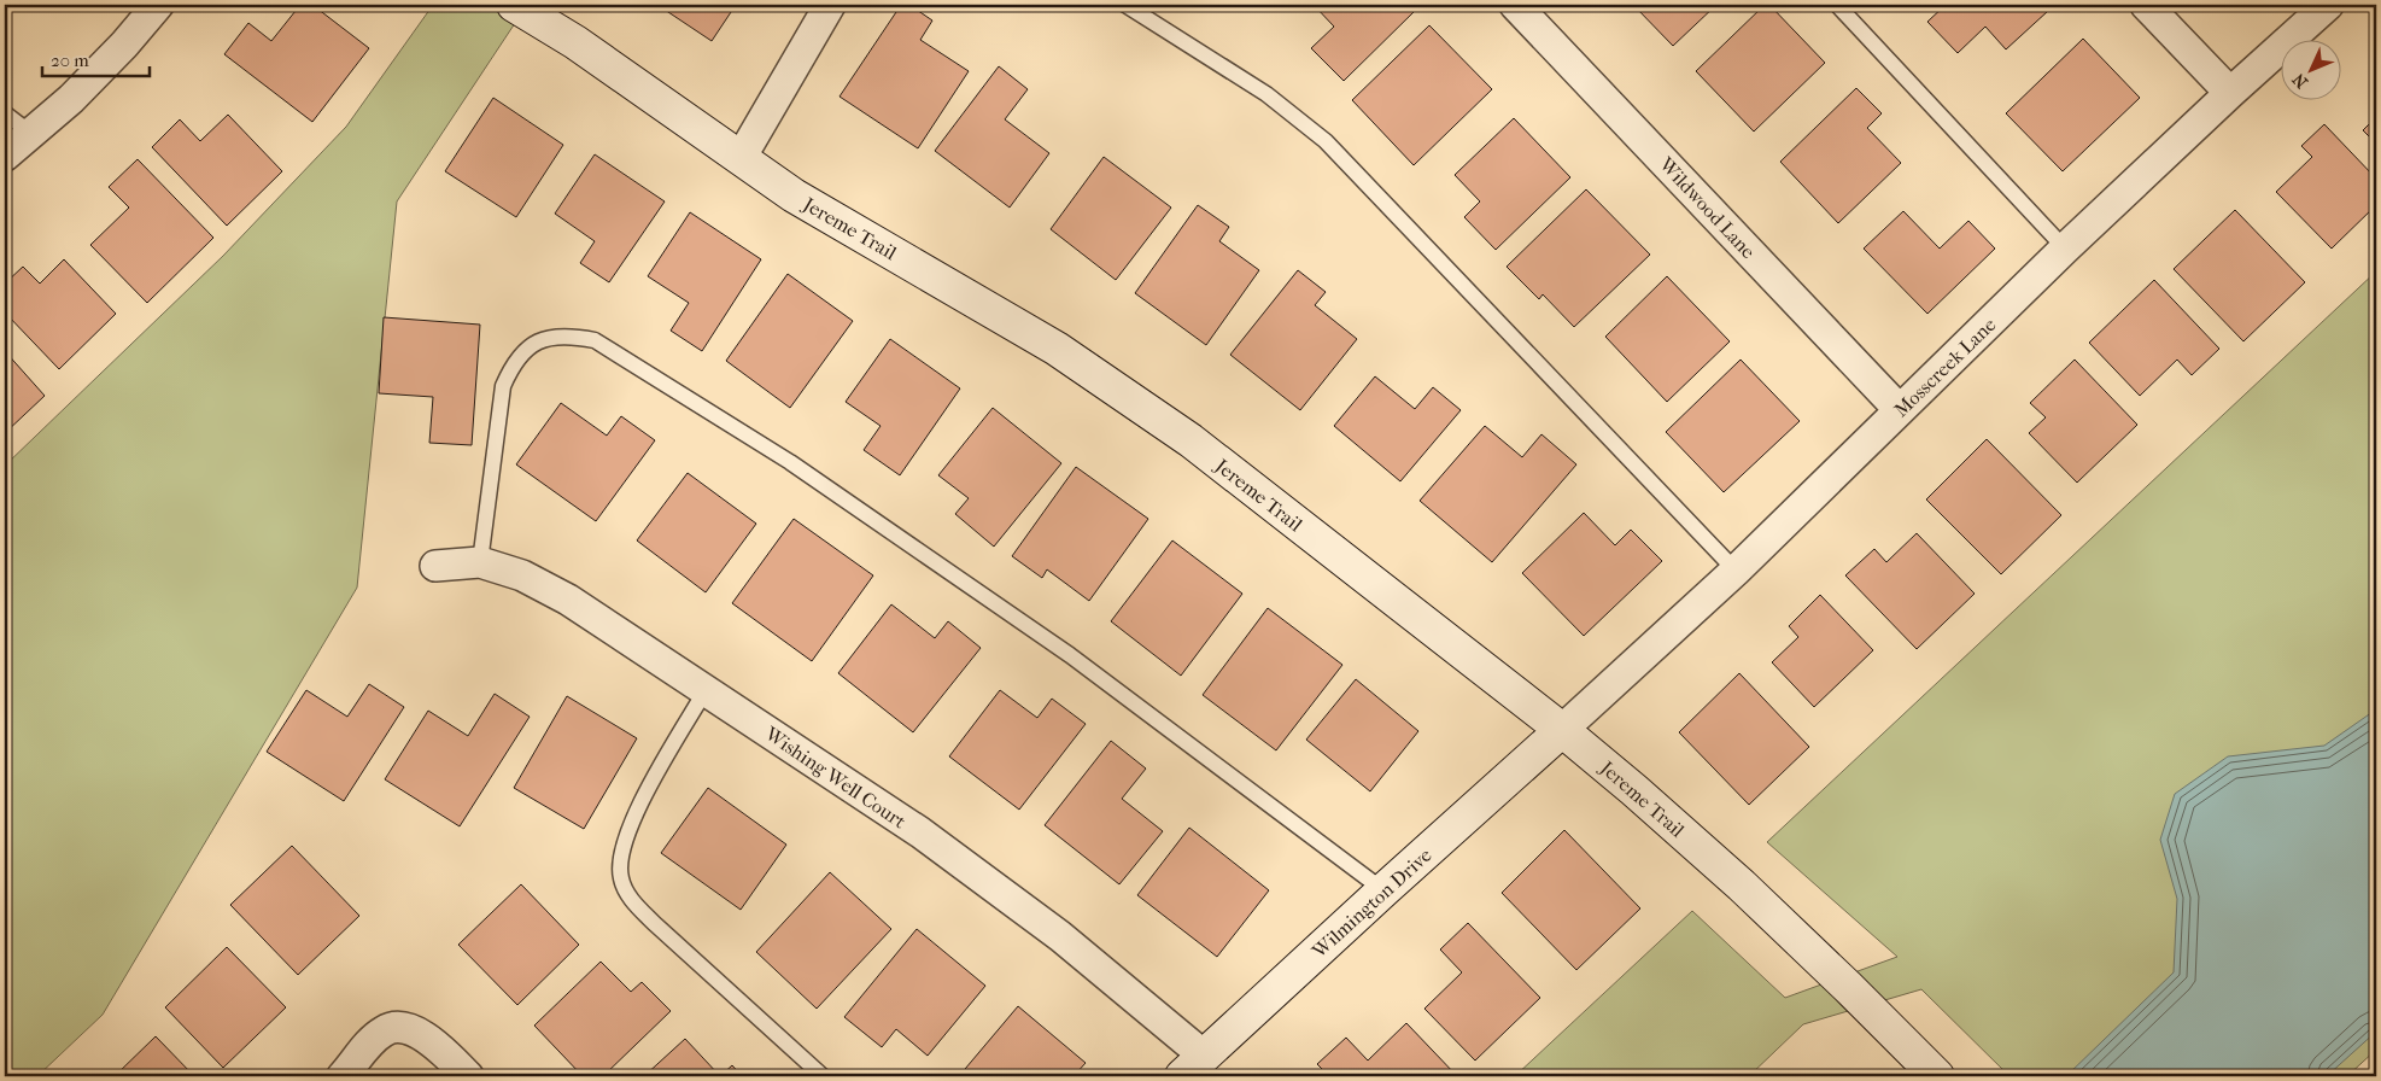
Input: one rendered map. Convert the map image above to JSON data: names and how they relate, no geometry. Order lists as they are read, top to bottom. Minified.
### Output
{"streets":{"street":["Wildwood Lane","Jereme Trail","Mosscreek Lane","Wishing Well Court","Wilmington Drive"]},"crossings":[["Wildwood Lane","Mosscreek Lane"],["Jereme Trail","Mosscreek Lane"],["Jereme Trail","Wilmington Drive"],["Mosscreek Lane","Wilmington Drive"],["Wishing Well Court","Wilmington Drive"]],"scale_bar":"20 m","north":"bottom left"}
